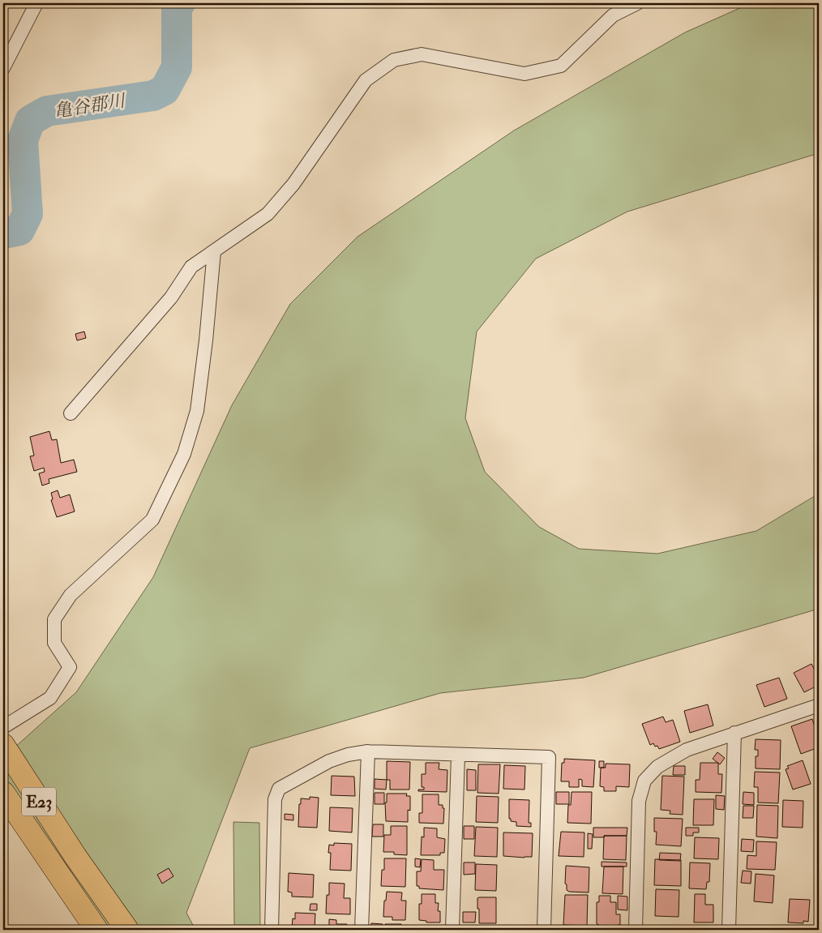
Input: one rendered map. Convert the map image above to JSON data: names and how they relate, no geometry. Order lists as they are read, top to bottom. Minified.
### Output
{"streets":{"highway":["E23"]},"water":["亀谷郡川"]}
